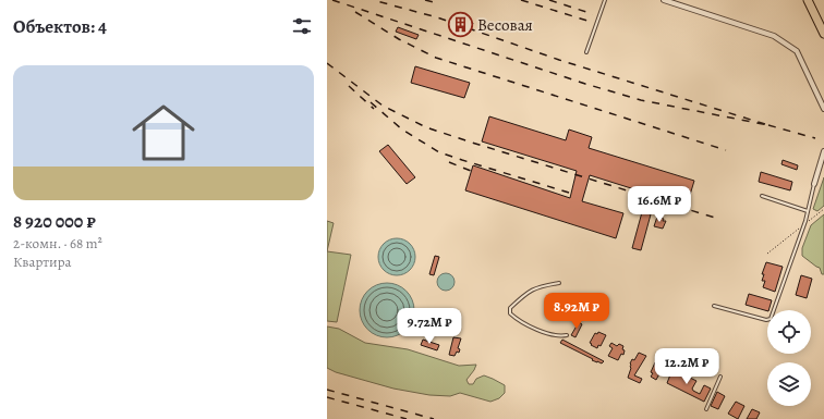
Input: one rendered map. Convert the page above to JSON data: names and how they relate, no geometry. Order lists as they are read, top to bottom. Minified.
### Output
{"places":{"building":["Весовая"]},"page":{"heading":"Объектов: 4","list":[{"name":"8 920 000 ₽","note":"2-комн. · 68 m² · Квартира"}],"price":["16.6M ₽","8.92M ₽","9.72M ₽","12.2M ₽"]}}
